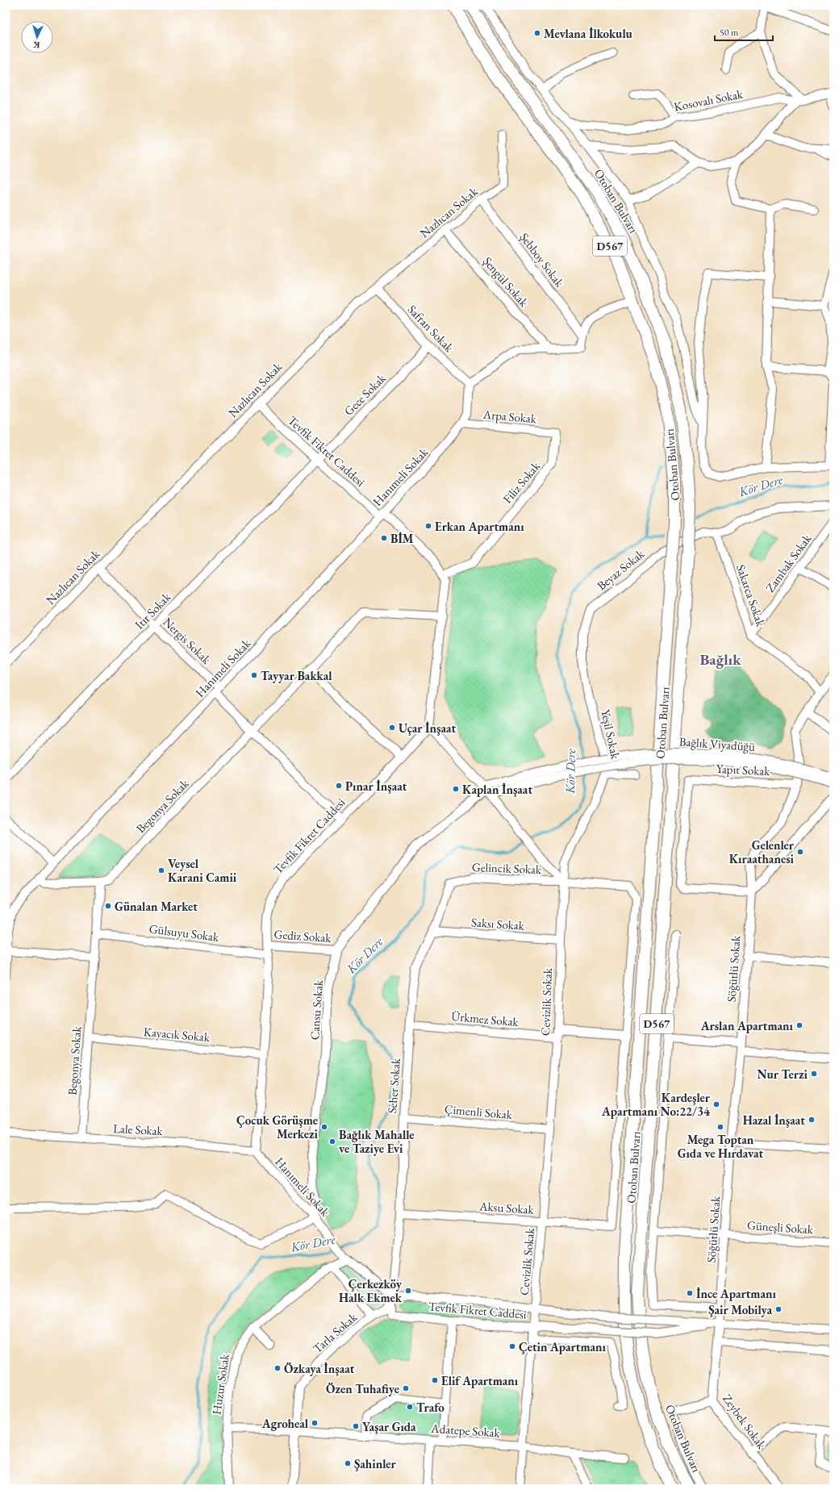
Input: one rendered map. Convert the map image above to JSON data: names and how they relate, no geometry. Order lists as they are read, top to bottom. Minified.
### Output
{"streets":{"highway":["Otoban Bulvarı","D567"],"street":["Kosovalı Sokak","Nazlıcan Sokak","Şebboy Sokak","Şengül Sokak","Safran Sokak","Gece Sokak","Arpa Sokak","Tevfik Fikret Caddesi","Hanımeli Sokak","Filiz Sokak","Zambak Sokak","Beyaz Sokak","Sakarca Sokak","Itır Sokak","Nergis Sokak","Yeşil Sokak","Bağlık Viyadüğü","Yapıt Sokak","Begonya Sokak","Gelincik Sokak","Saksı Sokak","Gülsuyu Sokak","Gediz Sokak","Söğütlü Sokak","Cevizlik Sokak","Cansu Sokak","Ürkmez Sokak","Kayacık Sokak","Seher Sokak","Çimenli Sokak","Lale Sokak","Aksu Sokak","Güneşli Sokak","Tarla Sokak","Huzur Sokak","Zeybek Sokak","Adatepe Sokak"]},"crossings":[["Nazlıcan Sokak","Şebboy Sokak"],["Nazlıcan Sokak","Şengül Sokak"],["Nazlıcan Sokak","Safran Sokak"],["Nazlıcan Sokak","Tevfik Fikret Caddesi"],["Nazlıcan Sokak","Nergis Sokak"],["Safran Sokak","Gece Sokak"],["Safran Sokak","Hanımeli Sokak"],["Gece Sokak","Tevfik Fikret Caddesi"],["Gece Sokak","Itır Sokak"],["Arpa Sokak","Hanımeli Sokak"],["Arpa Sokak","Filiz Sokak"],["Tevfik Fikret Caddesi","Hanımeli Sokak"],["Tevfik Fikret Caddesi","Filiz Sokak"],["Tevfik Fikret Caddesi","Itır Sokak"],["Tevfik Fikret Caddesi","Nergis Sokak"],["Tevfik Fikret Caddesi","Begonya Sokak"],["Tevfik Fikret Caddesi","Gülsuyu Sokak"],["Tevfik Fikret Caddesi","Gediz Sokak"],["Tevfik Fikret Caddesi","Söğütlü Sokak"],["Tevfik Fikret Caddesi","Cevizlik Sokak"],["Tevfik Fikret Caddesi","Kayacık Sokak"],["Tevfik Fikret Caddesi","Seher Sokak"],["Tevfik Fikret Caddesi","Lale Sokak"],["Tevfik Fikret Caddesi","Tarla Sokak"],["Hanımeli Sokak","Nergis Sokak"],["Hanımeli Sokak","Cansu Sokak"],["Hanımeli Sokak","Seher Sokak"],["Hanımeli Sokak","Lale Sokak"],["Hanımeli Sokak","Tarla Sokak"],["Hanımeli Sokak","Huzur Sokak"],["Zambak Sokak","Sakarca Sokak"],["Beyaz Sokak","Sakarca Sokak"],["Beyaz Sokak","Yeşil Sokak"],["Itır Sokak","Nergis Sokak"],["Nergis Sokak","Begonya Sokak"],["Yeşil Sokak","Gelincik Sokak"],["Yeşil Sokak","Cevizlik Sokak"],["Bağlık Viyadüğü","Cansu Sokak"],["Yapıt Sokak","Söğütlü Sokak"],["Begonya Sokak","Gülsuyu Sokak"],["Begonya Sokak","Kayacık Sokak"],["Begonya Sokak","Lale Sokak"],["Gelincik Sokak","Cevizlik Sokak"],["Gelincik Sokak","Ürkmez Sokak"],["Gelincik Sokak","Seher Sokak"],["Gelincik Sokak","Aksu Sokak"],["Saksı Sokak","Cevizlik Sokak"],["Saksı Sokak","Seher Sokak"],["Gediz Sokak","Cansu Sokak"],["Söğütlü Sokak","Güneşli Sokak"],["Söğütlü Sokak","Zeybek Sokak"],["Cevizlik Sokak","Ürkmez Sokak"],["Cevizlik Sokak","Çimenli Sokak"],["Cevizlik Sokak","Aksu Sokak"],["Cevizlik Sokak","Adatepe Sokak"],["Ürkmez Sokak","Seher Sokak"],["Ürkmez Sokak","Aksu Sokak"],["Seher Sokak","Çimenli Sokak"],["Seher Sokak","Aksu Sokak"],["Seher Sokak","Tarla Sokak"],["Tarla Sokak","Adatepe Sokak"],["Huzur Sokak","Adatepe Sokak"]],"districts":["Bağlık"],"water":["Kör Dere"],"places":["Mevlana İlkokulu","Erkan Apartmanı","BİM","Tayyar Bakkal","Uçar İnşaat","Pınar İnşaat","Kaplan İnşaat","Gelenler Kıraathanesi","Veysel Karani Camii","Günalan Market","Arslan Apartmanı","Nur Terzi","Kardeşler Apartmanı No:22/34","Hazal İnşaat","Çocuk Görüşme Merkezi","Mega Toptan Gıda ve Hırdavat","Bağlık Mahalle ve Taziye Evi","Çerkezköy Halk Ekmek","İnce Apartmanı","Şair Mobilya","Çetin Apartmanı","Özkaya İnşaat","Elif Apartmanı","Özen Tuhafiye","Trafo","Agroheal","Yaşar Gıda","Şahinler"],"scale_bar":"50 m","north":"bottom"}
